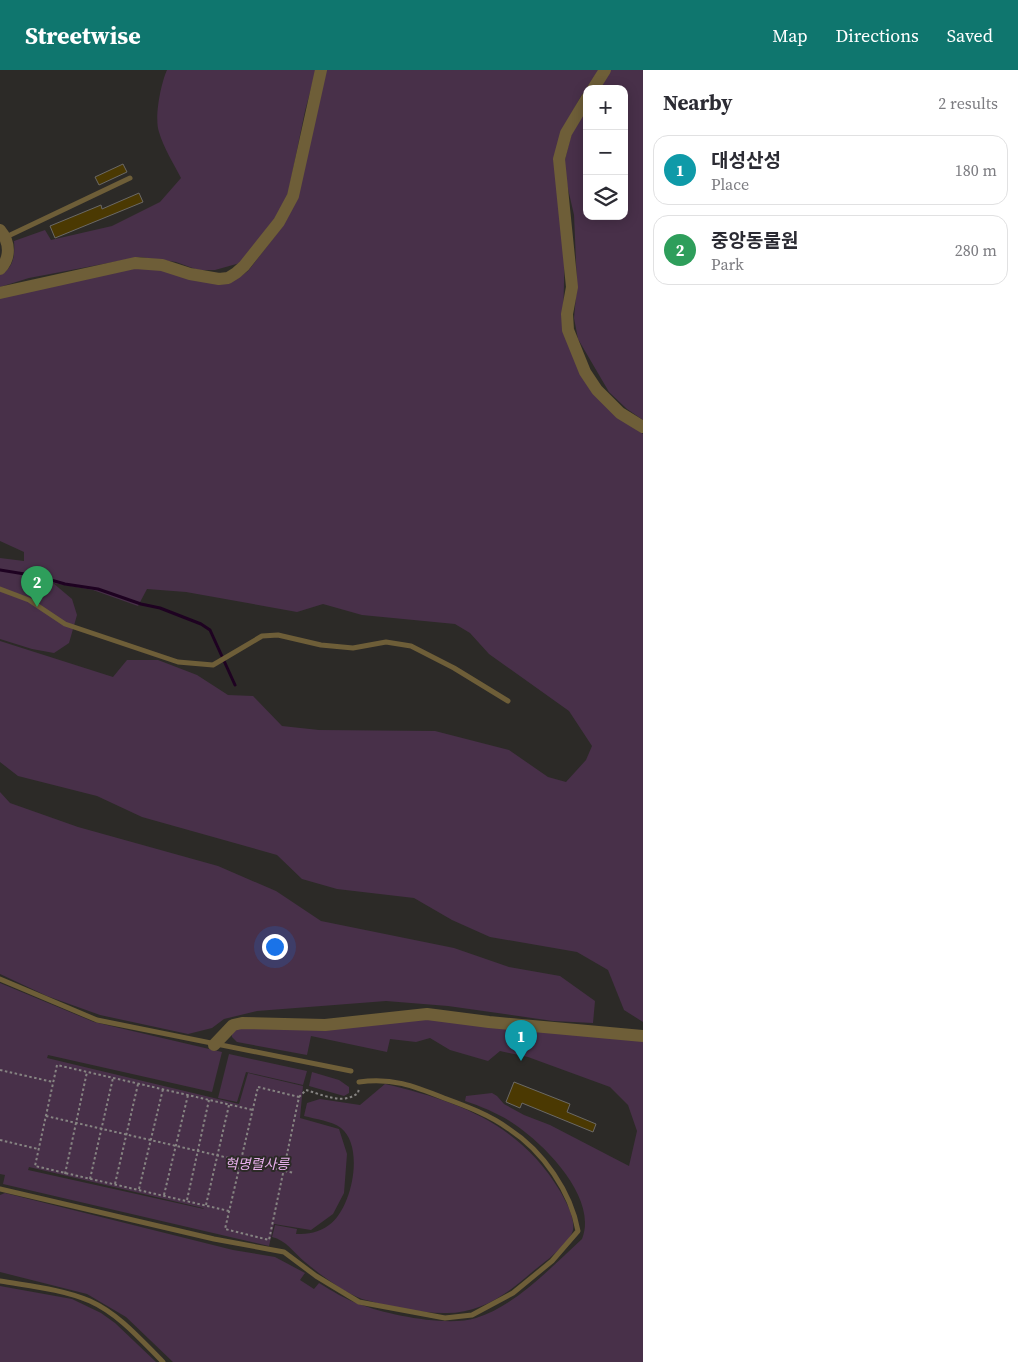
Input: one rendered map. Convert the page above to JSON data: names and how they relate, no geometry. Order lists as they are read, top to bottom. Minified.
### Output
{"parks":["혁명렬사릉"],"page":{"header":"Streetwise","nav":["Map","Directions","Saved"],"heading":["Nearby","2 results"],"map_buttons":["+","−"],"list":[{"mark":"1","name":"대성산성","note":"Place","value":"180 m"},{"mark":"2","name":"중앙동물원","note":"Park","value":"280 m"}],"pins":["2","1"]}}
